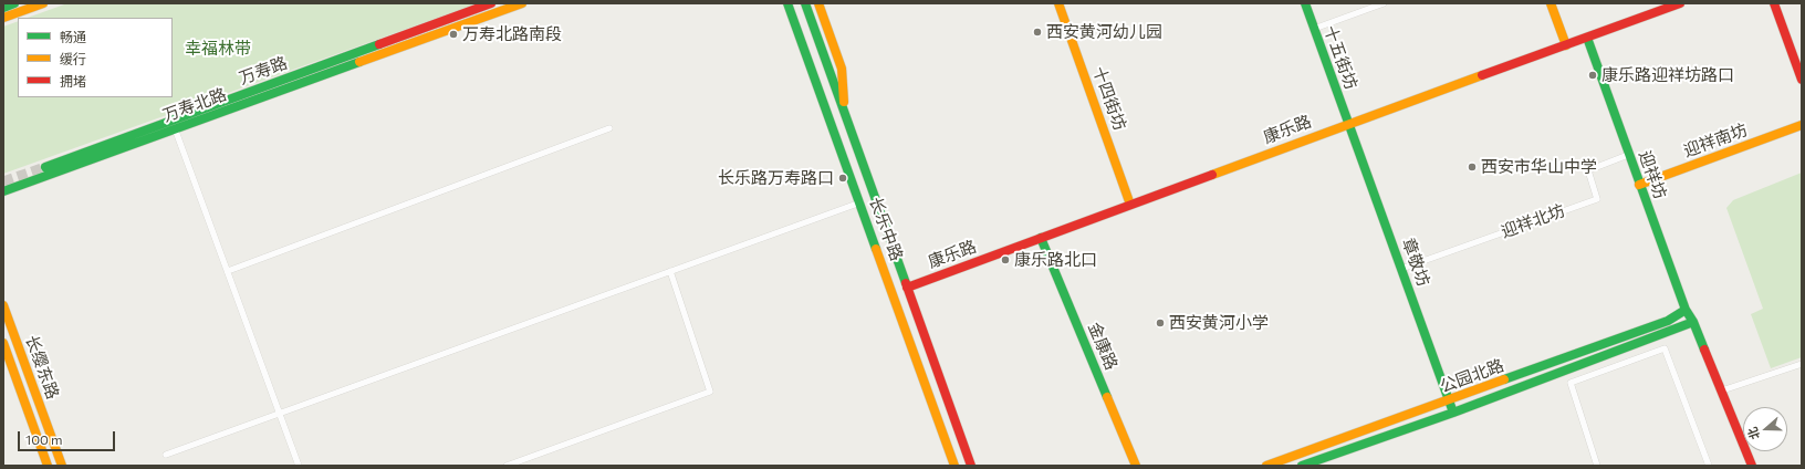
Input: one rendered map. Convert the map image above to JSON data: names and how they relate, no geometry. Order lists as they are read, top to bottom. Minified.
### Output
{"streets":{"main road":["十五街坊","万寿路","十四街坊","万寿北路","康乐路","迎祥南坊","迎祥坊","长乐中路","章敬坊","金康路","长缨东路","公园北路"],"street":["迎祥北坊"]},"crossings":[["十五街坊","康乐路"],["十五街坊","章敬坊"],["十四街坊","康乐路"],["康乐路","迎祥坊"],["康乐路","长乐中路"],["康乐路","章敬坊"],["康乐路","金康路"],["迎祥南坊","迎祥坊"],["迎祥坊","迎祥北坊"],["迎祥坊","公园北路"],["迎祥北坊","章敬坊"],["章敬坊","公园北路"]],"parks":["幸福林带"],"places":["西安黄河幼儿园","万寿北路南段","康乐路迎祥坊路口","西安市华山中学","长乐路万寿路口","康乐路北口","西安黄河小学"],"legend":["畅通","缓行","拥堵"],"scale_bar":"100 m","north":"left"}
